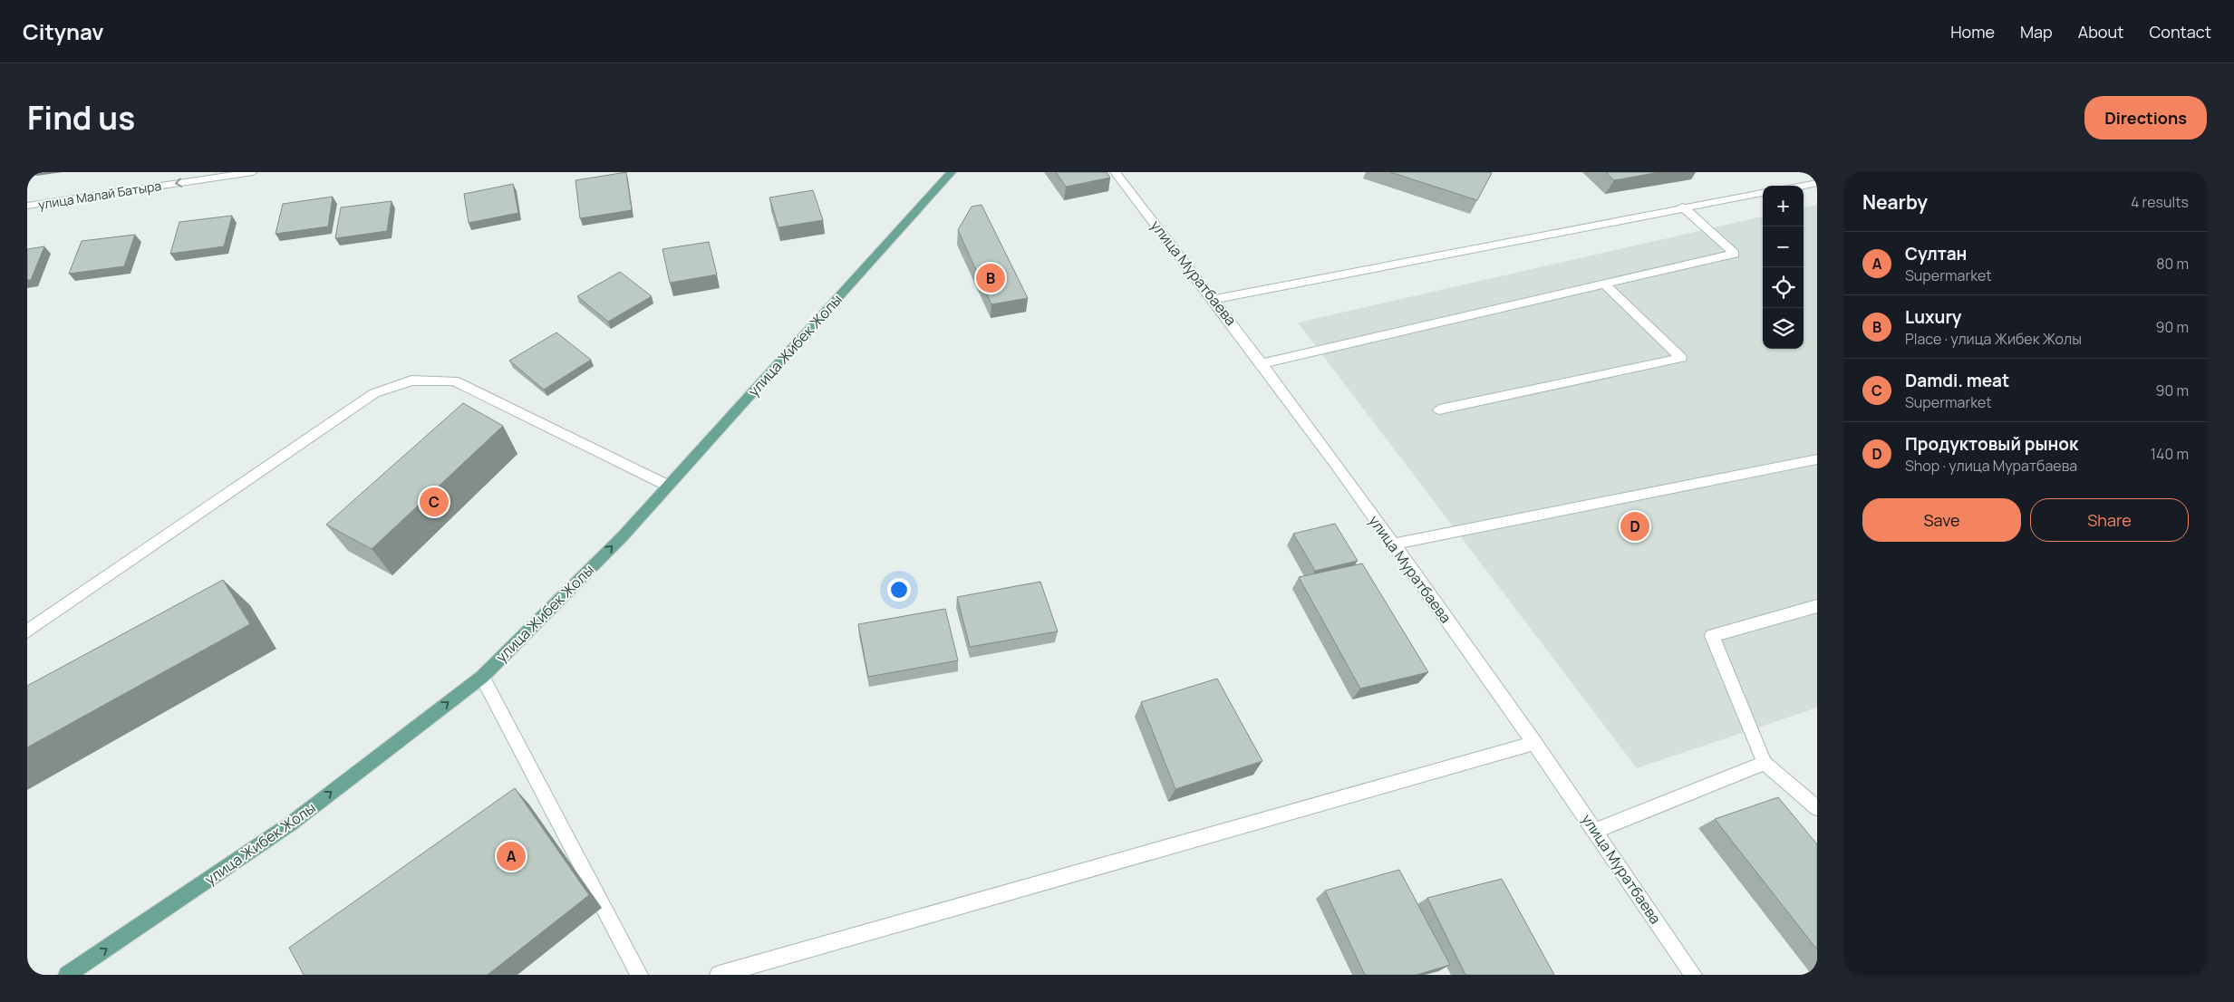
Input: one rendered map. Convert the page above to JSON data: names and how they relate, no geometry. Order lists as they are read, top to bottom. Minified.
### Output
{"streets":{"main road":["улица Жибек Жолы"],"street":["улица Малай Батыра","улица Муратбаева"]},"one_way":["улица Малай Батыра","улица Жибек Жолы"],"page":{"header":"Citynav","nav":["Home","Map","About","Contact"],"title":"Find us","buttons":["Directions",["Save","Share"]],"heading":["Nearby","4 results"],"map_buttons":["+","−"],"list":[{"mark":"A","name":"Султан","note":"Supermarket","value":"80 m"},{"mark":"B","name":"Luxury","note":"Place · улица Жибек Жолы","value":"90 m"},{"mark":"C","name":"Damdi. meat","note":"Supermarket","value":"90 m"},{"mark":"D","name":"Продуктовый рынок","note":"Shop · улица Муратбаева","value":"140 m"}],"pins":["B","C","D","A"]}}
